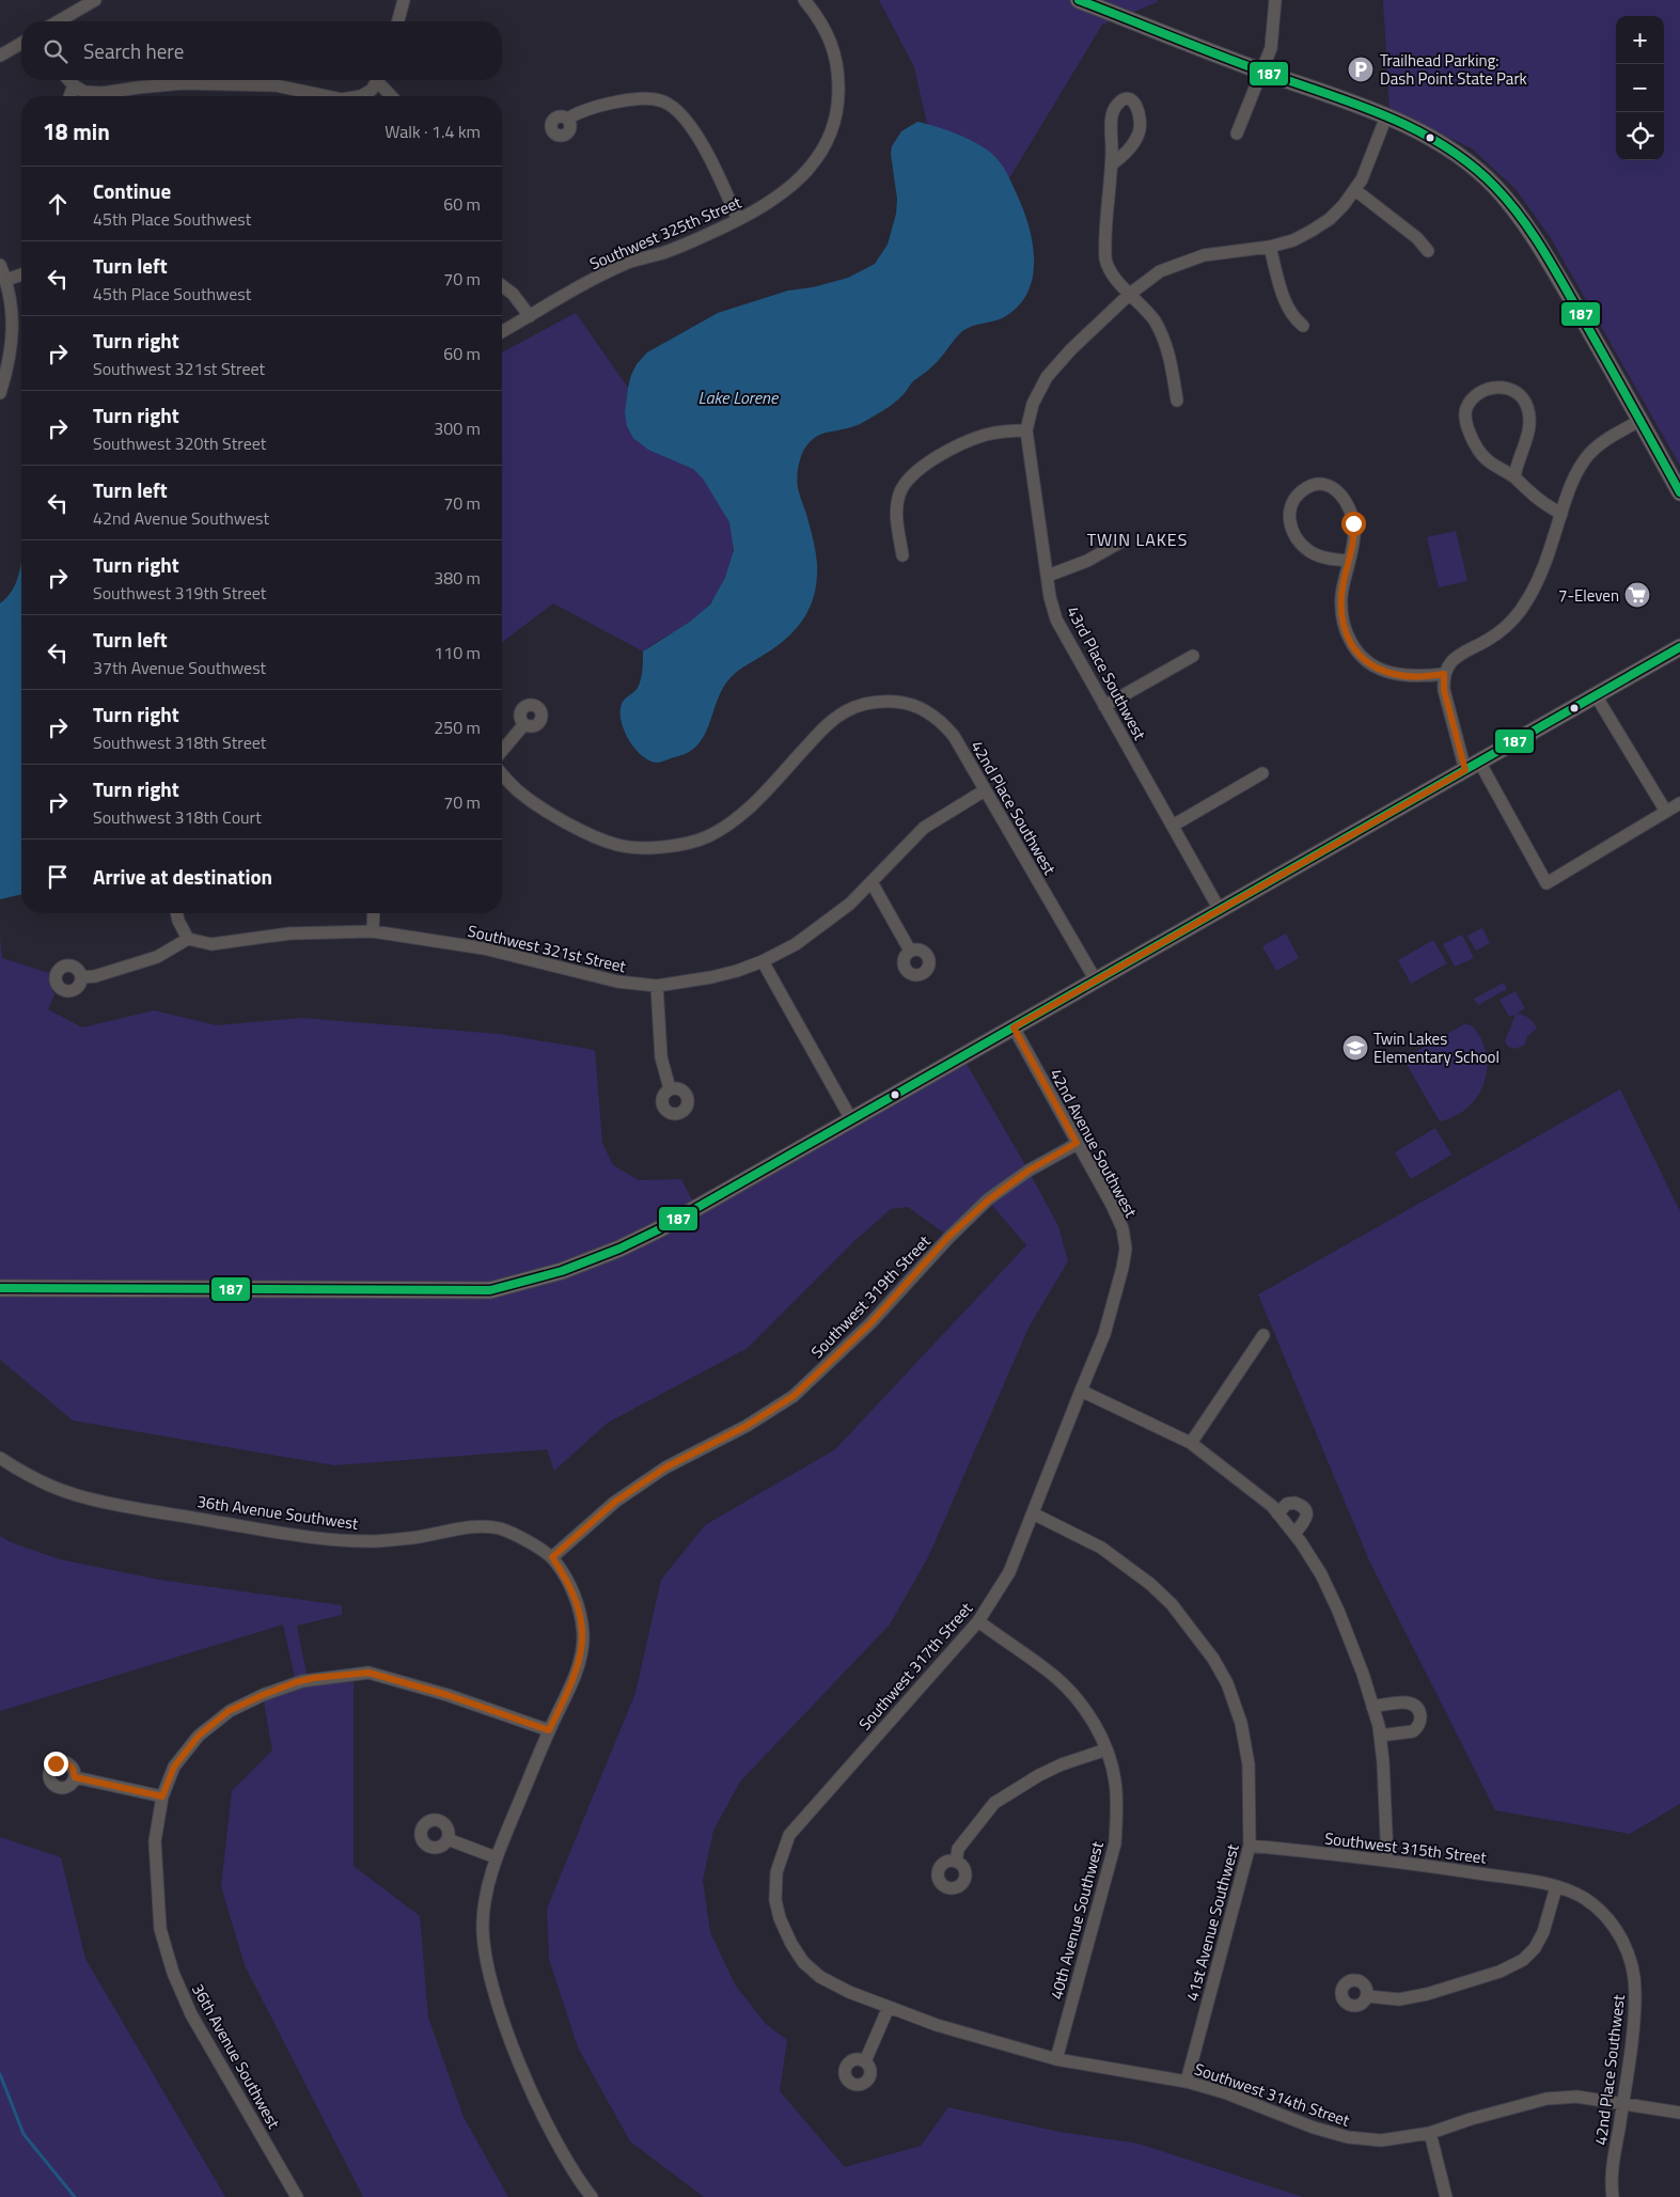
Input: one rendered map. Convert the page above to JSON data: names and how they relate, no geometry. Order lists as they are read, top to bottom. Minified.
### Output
{"streets":{"street":["Southwest 325th Street","43rd Place Southwest","42nd Place Southwest","Southwest 321st Street","42nd Avenue Southwest","Southwest 319th Street","36th Avenue Southwest","Southwest 317th Street","Southwest 315th Street","40th Avenue Southwest","41st Avenue Southwest","Southwest 314th Street"]},"crossings":[["42nd Place Southwest","Southwest 321st Street"],["42nd Place Southwest","Southwest 315th Street"],["42nd Place Southwest","Southwest 314th Street"],["42nd Avenue Southwest","Southwest 319th Street"],["42nd Avenue Southwest","Southwest 317th Street"],["Southwest 319th Street","36th Avenue Southwest"],["Southwest 317th Street","40th Avenue Southwest"],["Southwest 317th Street","41st Avenue Southwest"],["Southwest 317th Street","Southwest 314th Street"],["Southwest 315th Street","41st Avenue Southwest"],["40th Avenue Southwest","Southwest 314th Street"],["41st Avenue Southwest","Southwest 314th Street"]],"districts":["TWIN LAKES"],"water":["Lake Lorene"],"places":{"parking":["Trailhead Parking: Dash Point State Park"],"supermarket":["7-Eleven"],"school or university":["Twin Lakes Elementary School"]},"lines":["transit line 187"],"page":{"map_buttons":["+","−"],"search":"Search here","heading":["18 min","Walk · 1.4 km"],"list":[["Continue","45th Place Southwest","60 m"],["Turn left","45th Place Southwest","70 m"],["Turn right","Southwest 321st Street","60 m"],["Turn right","Southwest 320th Street","300 m"],["Turn left","42nd Avenue Southwest","70 m"],["Turn right","Southwest 319th Street","380 m"],["Turn left","37th Avenue Southwest","110 m"],["Turn right","Southwest 318th Street","250 m"],["Turn right","Southwest 318th Court","70 m"],"Arrive at destination"]}}
